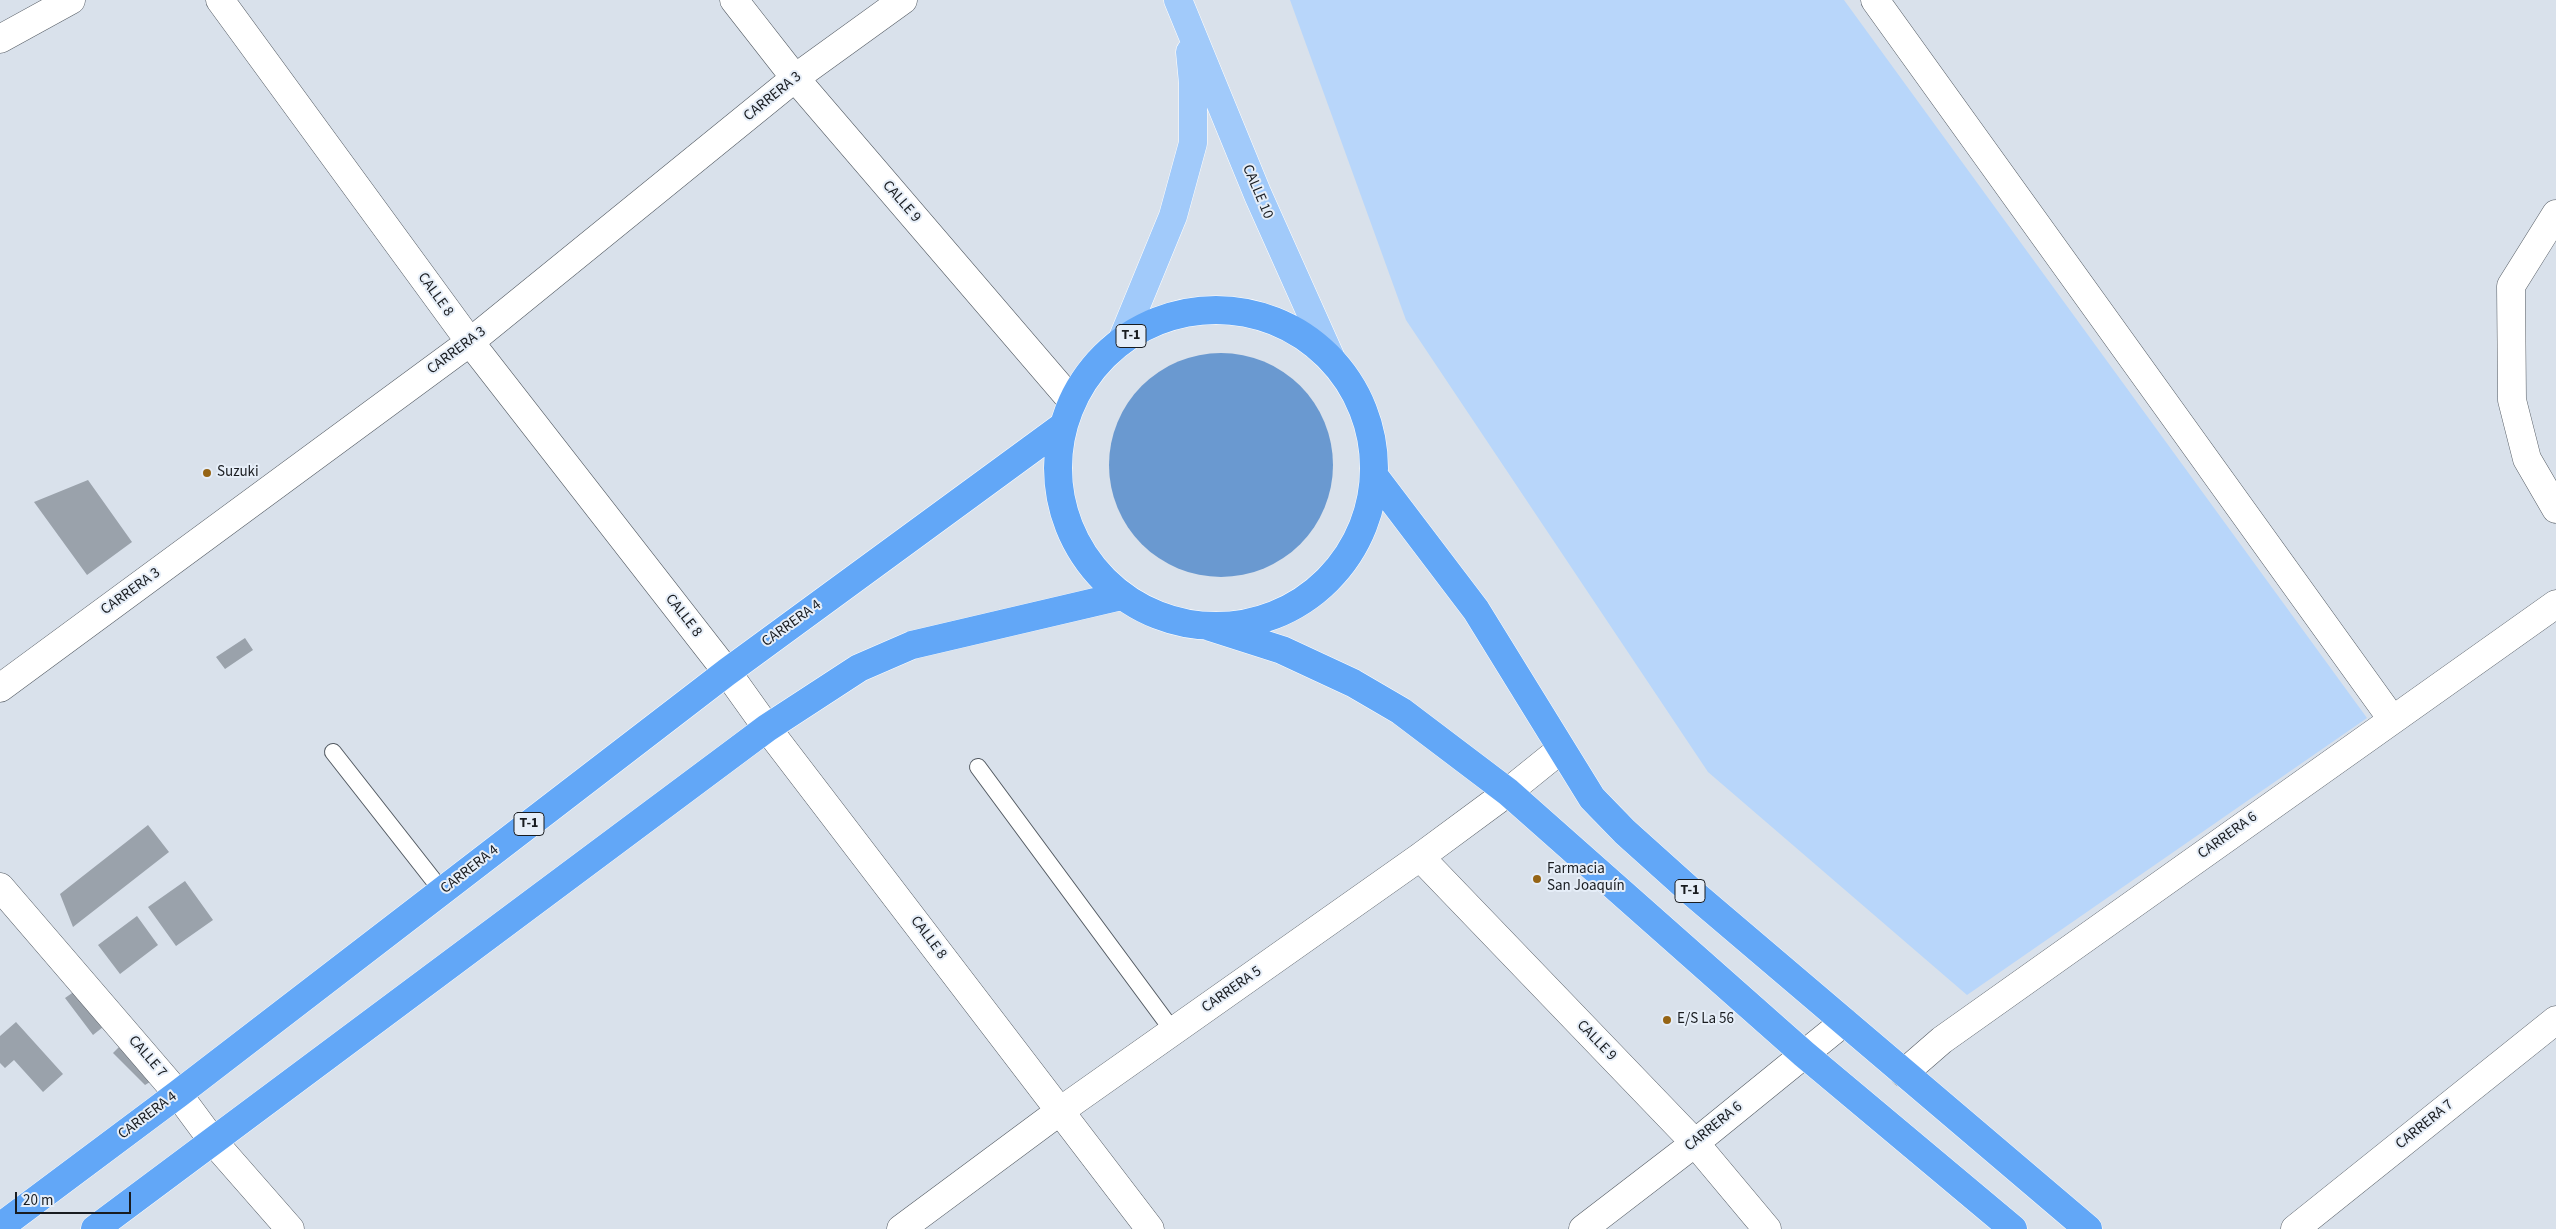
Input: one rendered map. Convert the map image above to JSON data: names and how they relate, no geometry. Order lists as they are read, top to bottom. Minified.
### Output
{"streets":{"highway":["T-1","CARRERA 4"],"main road":["CALLE 10"],"street":["CARRERA 3","CALLE 9","CALLE 8","CARRERA 6","CARRERA 5","CALLE 7","CARRERA 7"]},"crossings":[["CARRERA 3","CALLE 9"],["CARRERA 3","CALLE 8"],["CALLE 10","T-1"],["CALLE 9","T-1"],["CALLE 9","CARRERA 6"],["CALLE 9","CARRERA 5"],["CALLE 8","CARRERA 4"],["CALLE 8","CARRERA 5"],["T-1","CARRERA 4"],["T-1","CARRERA 6"],["T-1","CARRERA 5"],["CARRERA 4","CALLE 7"]],"places":["Suzuki","Farmacia San Joaquín","E/S La 56"],"scale_bar":"20 m"}
